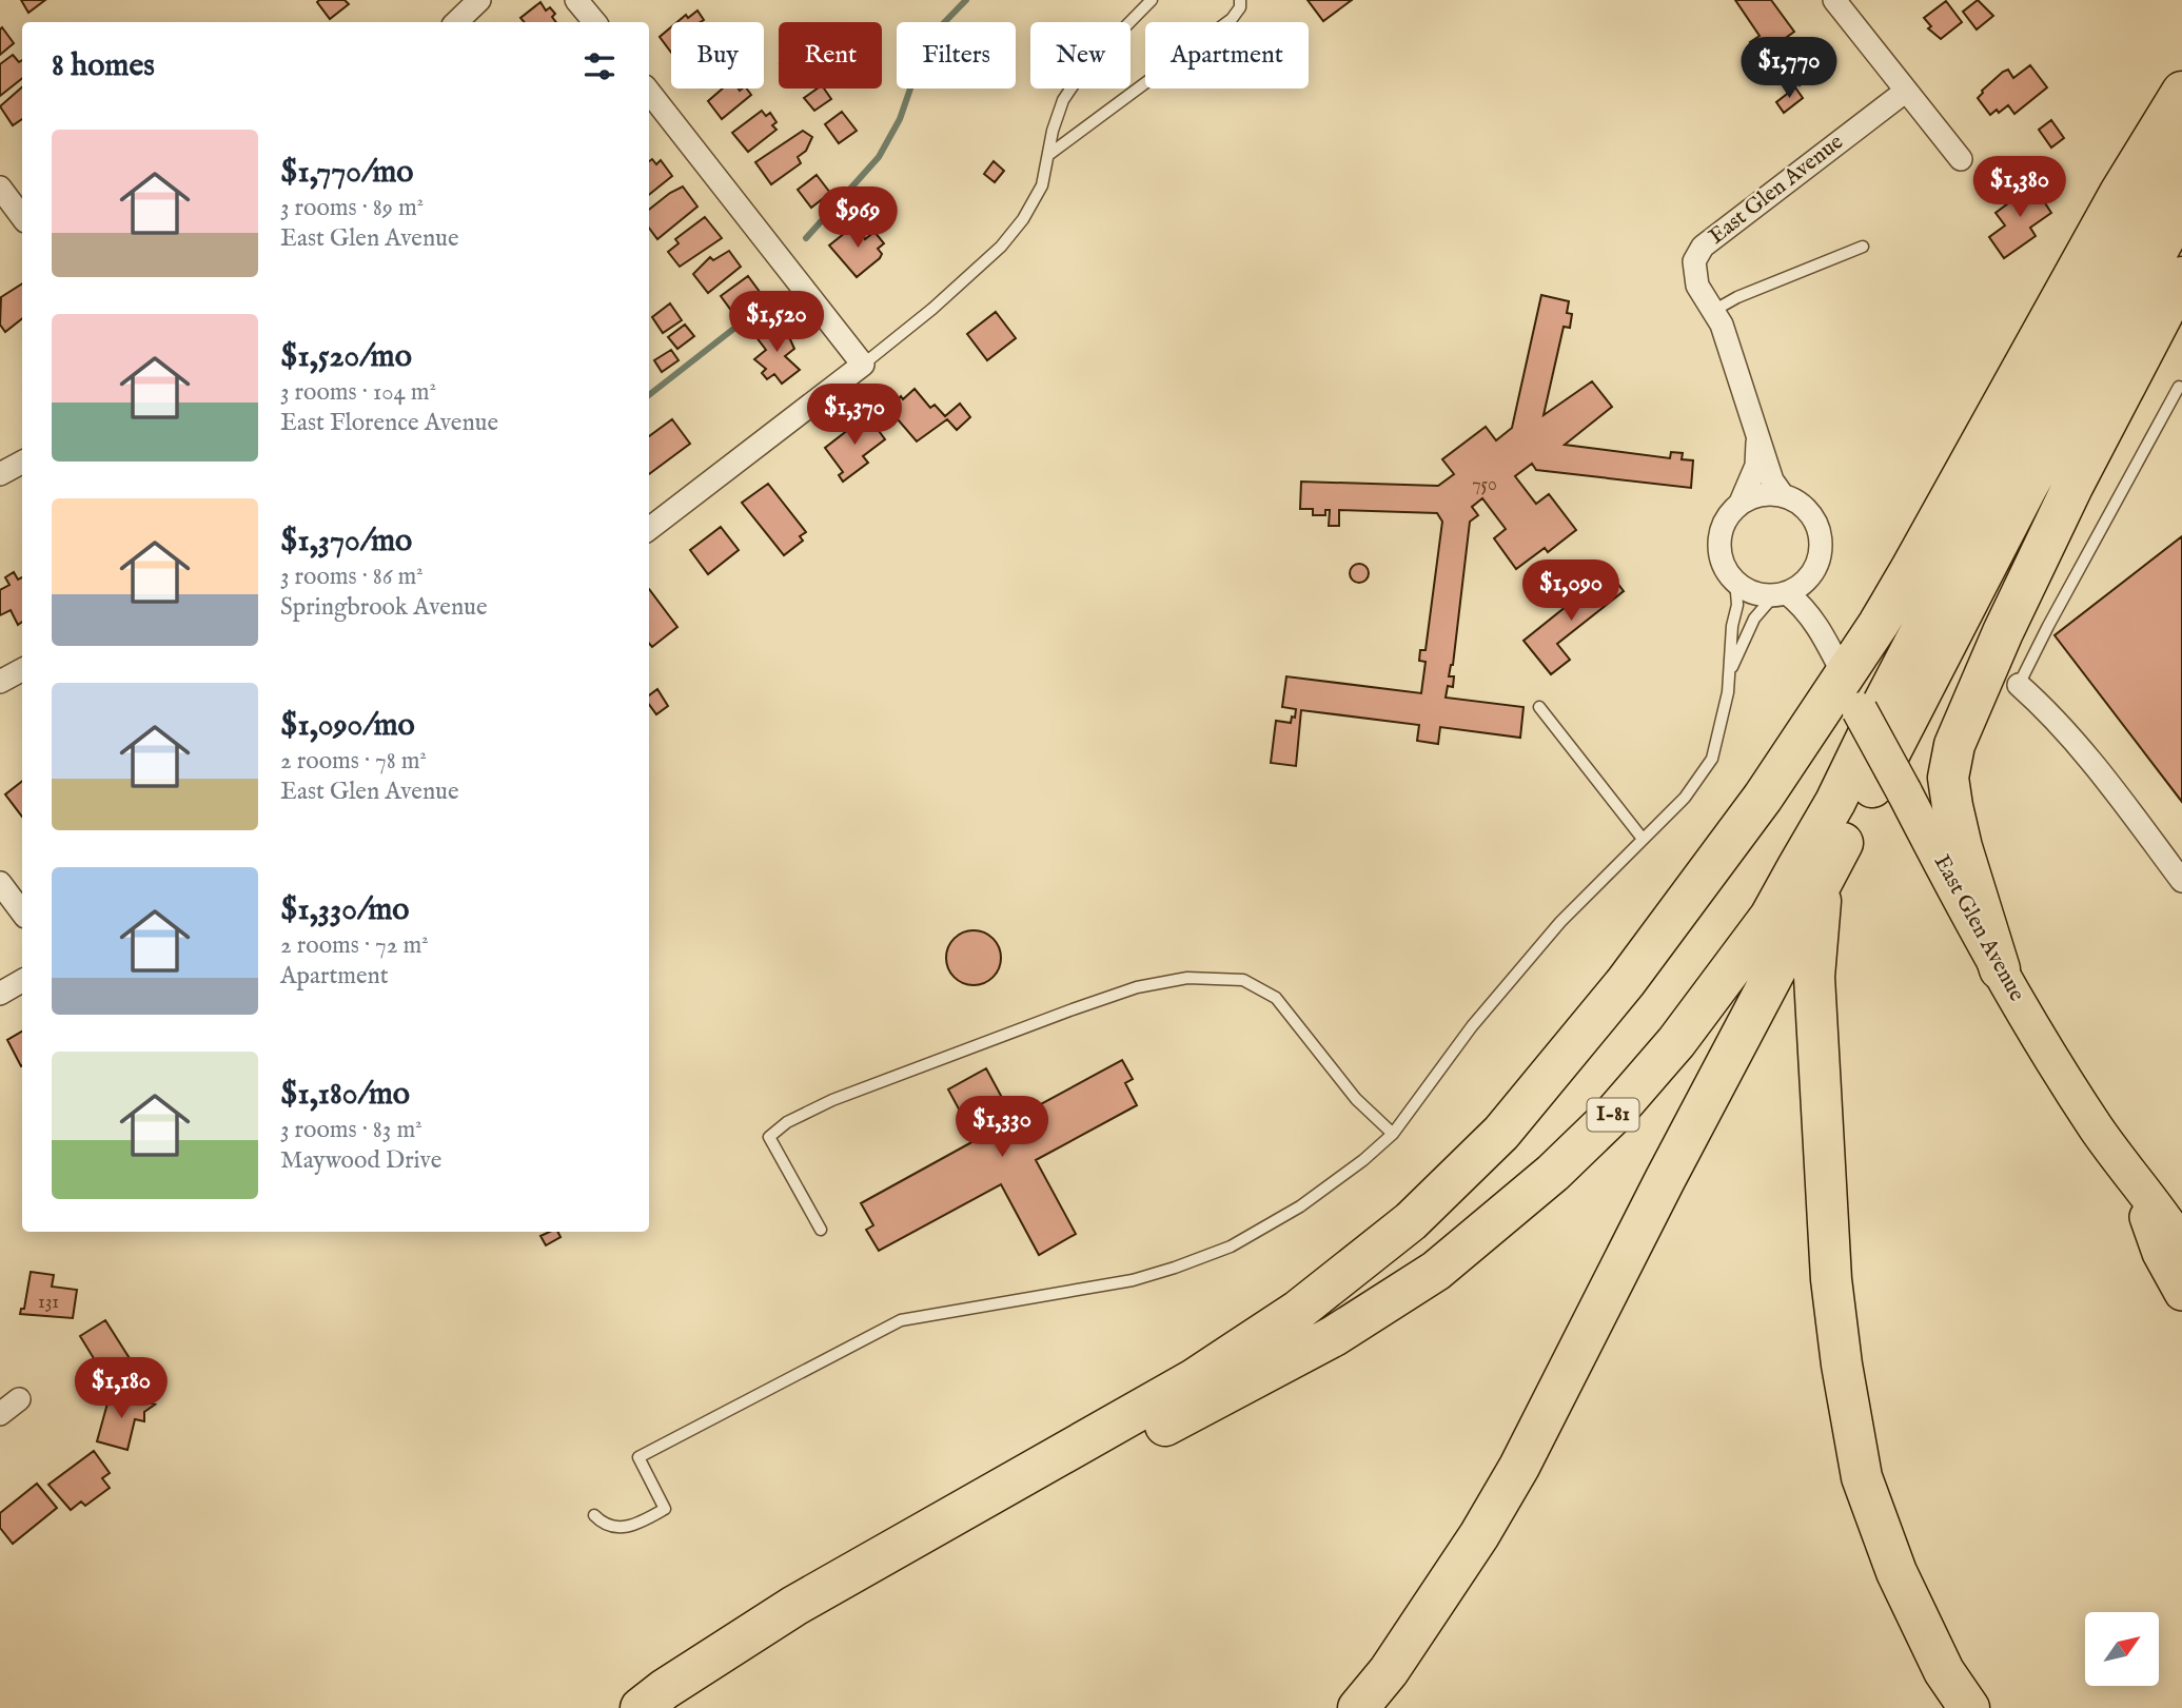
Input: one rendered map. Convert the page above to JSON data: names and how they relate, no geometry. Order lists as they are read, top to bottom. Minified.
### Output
{"streets":{"highway":["I-81"],"main road":["East Glen Avenue"]},"house_numbers":["750","131"],"north":"top right","page":{"chip":["Buy","Rent","Filters","New","Apartment"],"heading":"8 homes","price":["$1,770","$1,380","$969","$1,520","$1,370","$1,090","$1,330","$1,180"],"list":[{"name":"$1,770/mo","note":"3 rooms · 89 m² · East Glen Avenue"},{"name":"$1,520/mo","note":"3 rooms · 104 m² · East Florence Avenue"},{"name":"$1,370/mo","note":"3 rooms · 86 m² · Springbrook Avenue"},{"name":"$1,090/mo","note":"2 rooms · 78 m² · East Glen Avenue"},{"name":"$1,330/mo","note":"2 rooms · 72 m² · Apartment"},{"name":"$1,180/mo","note":"3 rooms · 83 m² · Maywood Drive"}]}}
